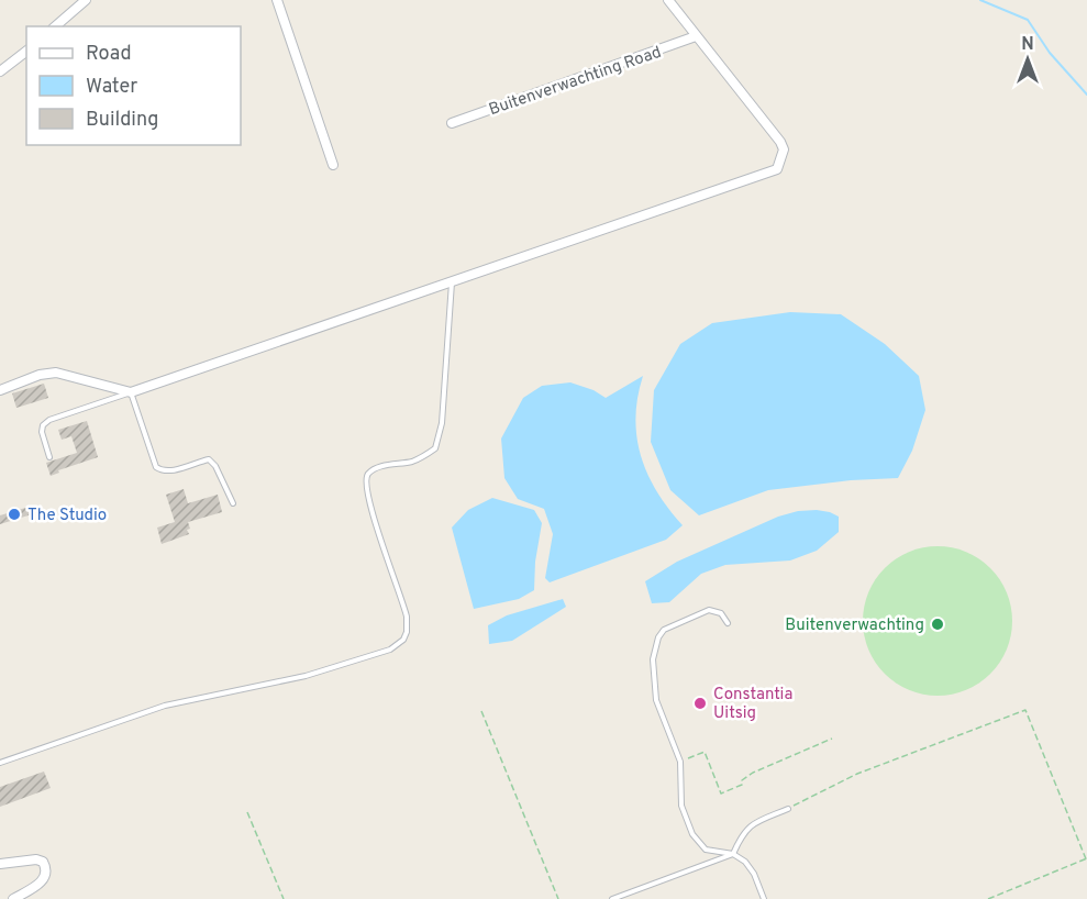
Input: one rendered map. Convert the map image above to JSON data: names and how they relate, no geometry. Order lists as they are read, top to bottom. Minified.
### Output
{"streets":{"street":["Buitenverwachting Road"]},"places":["The Studio","Buitenverwachting","Constantia Uitsig"],"legend":["Road","Water","Building"],"north":"top"}
